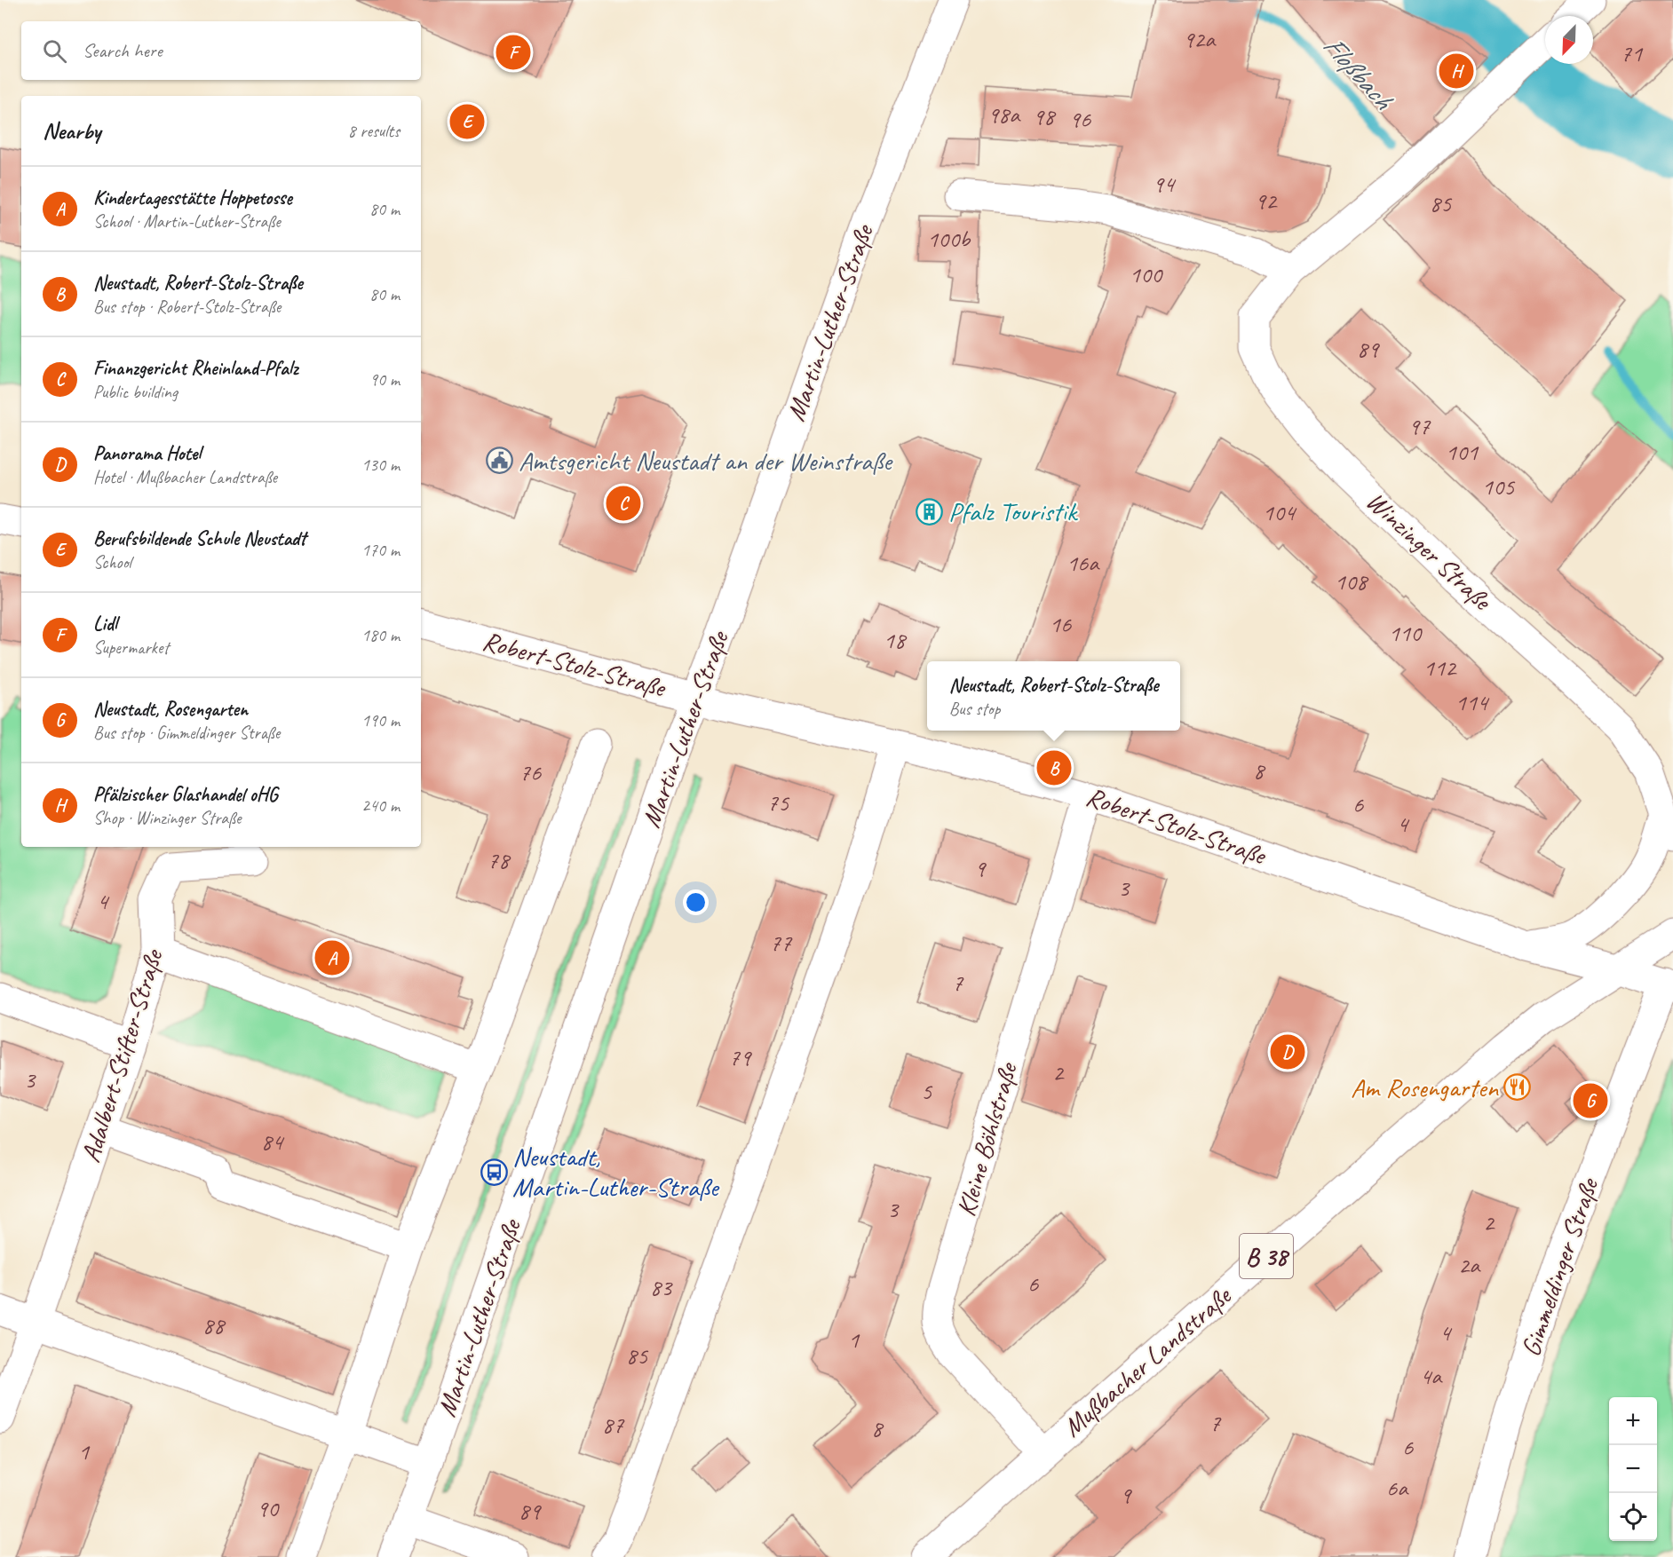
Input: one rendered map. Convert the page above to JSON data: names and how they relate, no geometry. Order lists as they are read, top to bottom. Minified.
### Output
{"streets":{"street":["Martin-Luther-Straße","Winzinger Straße","Robert-Stolz-Straße","Adalbert-Stifter-Straße","Kleine Böhlstraße","B 38","Gimmeldinger Straße","Mußbacher Landstraße"]},"crossings":[["Martin-Luther-Straße","Robert-Stolz-Straße"],["Winzinger Straße","Robert-Stolz-Straße"],["Robert-Stolz-Straße","Kleine Böhlstraße"],["Robert-Stolz-Straße","B 38"],["Robert-Stolz-Straße","Gimmeldinger Straße"],["Robert-Stolz-Straße","Mußbacher Landstraße"],["Kleine Böhlstraße","Mußbacher Landstraße"],["B 38","Mußbacher Landstraße"]],"water":["Floßbach"],"places":{"public building":["Amtsgericht Neustadt an der Weinstraße"],"building":["Pfalz Touristik"],"restaurant":["Am Rosengarten"],"bus stop":["Neustadt, Martin-Luther-Straße"]},"house_numbers":["92a","71","98a","98","96","94","92","85","100b","100","89","97","101","105","104","16a","108","16","110","18","112","114","8","76","75","6","4","78","9","3","4","77","7","79","2","3","5","84","3","2","2a","6","83","88","4","1","85","4a","7","87","8","6","1","6a","9","90","89"],"north":"bottom left","page":{"search":"Search here","pins":["F","H","E","C","B","A","D","G"],"heading":["Nearby","8 results"],"list":[{"mark":"A","name":"Kindertagesstätte Hoppetosse","note":"School · Martin-Luther-Straße","value":"80 m"},{"mark":"B","name":"Neustadt, Robert-Stolz-Straße","note":"Bus stop · Robert-Stolz-Straße","value":"80 m"},{"mark":"C","name":"Finanzgericht Rheinland-Pfalz","note":"Public building","value":"90 m"},{"mark":"D","name":"Panorama Hotel","note":"Hotel · Mußbacher Landstraße","value":"130 m"},{"mark":"E","name":"Berufsbildende Schule Neustadt","note":"School","value":"170 m"},{"mark":"F","name":"Lidl","note":"Supermarket","value":"180 m"},{"mark":"G","name":"Neustadt, Rosengarten","note":"Bus stop · Gimmeldinger Straße","value":"190 m"},{"mark":"H","name":"Pfälzischer Glashandel oHG","note":"Shop · Winzinger Straße","value":"240 m"}],"popup":["Neustadt, Robert-Stolz-Straße","Bus stop"],"map_buttons":["+","−"]}}
